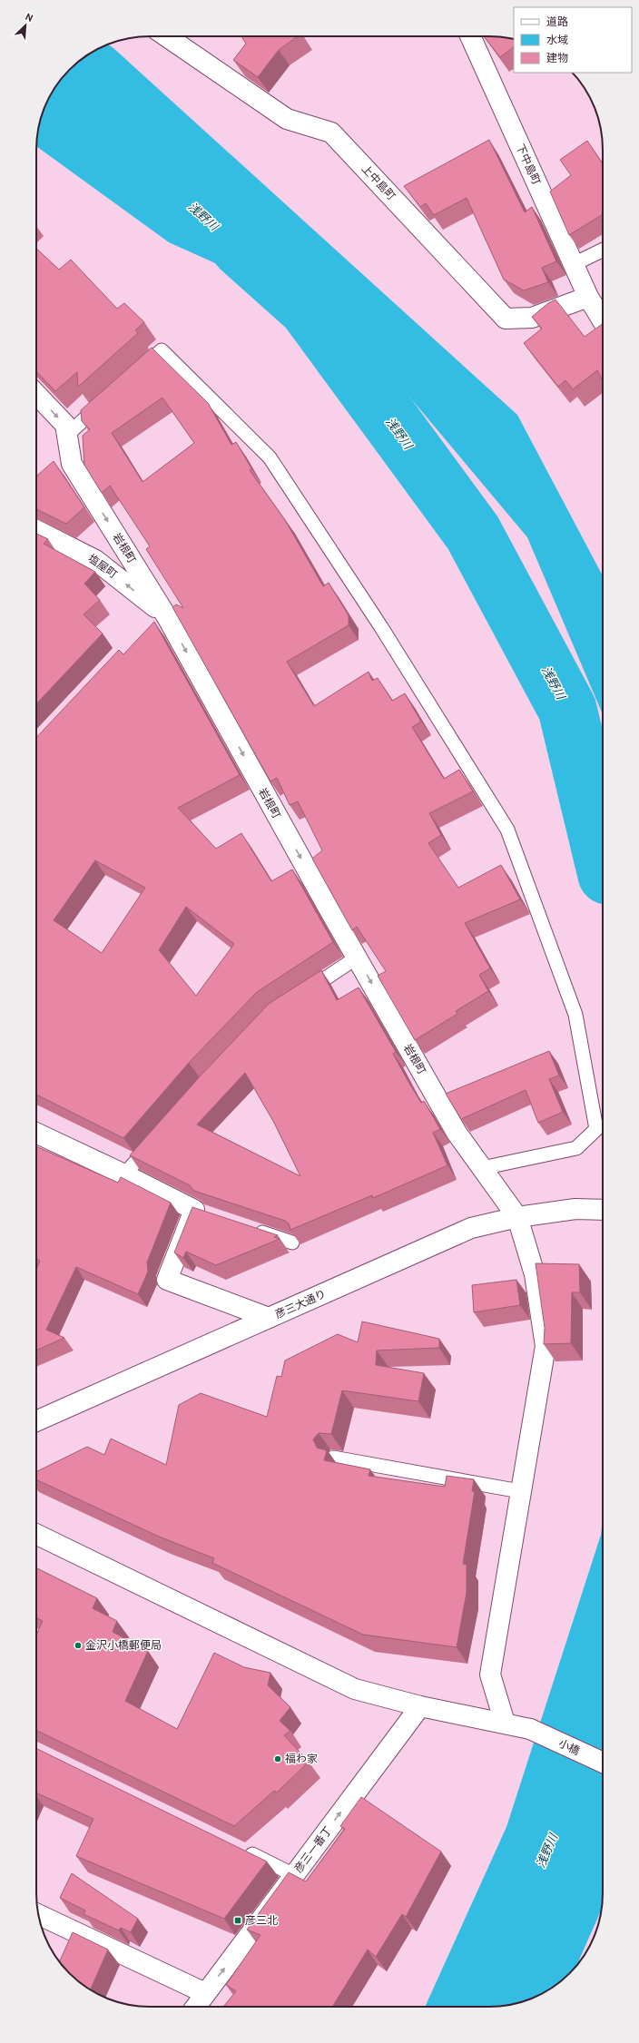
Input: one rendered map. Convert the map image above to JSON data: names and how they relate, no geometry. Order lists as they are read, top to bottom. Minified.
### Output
{"streets":{"street":["下中島町","上中島町","岩根町","塩屋町","彦三大通り","小橋","彦三一番丁"]},"crossings":[["下中島町","上中島町"],["岩根町","塩屋町"],["岩根町","彦三大通り"],["岩根町","小橋"],["小橋","彦三一番丁"]],"one_way":["岩根町","塩屋町","彦三一番丁"],"water":["浅野川"],"places":{"other":["金沢小橋郵便局","福わ家"],"transit":["彦三北"]},"legend":["道路","水域","建物"],"north":"top right"}
